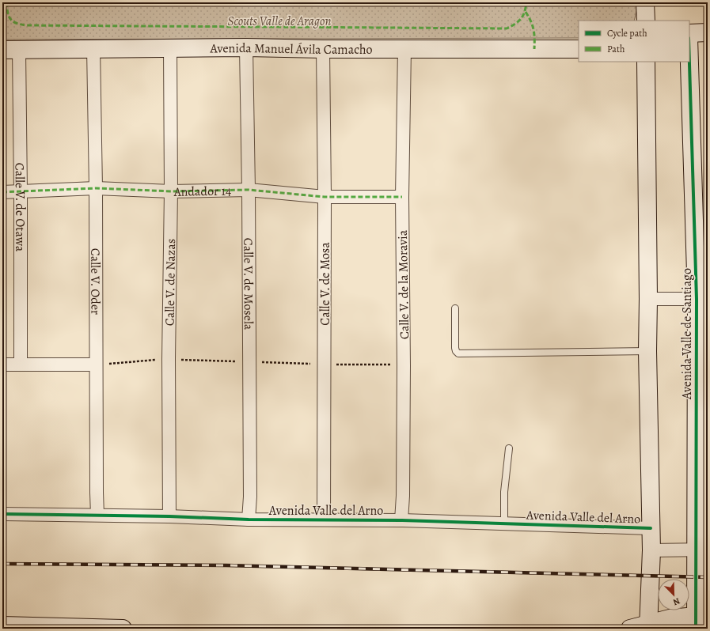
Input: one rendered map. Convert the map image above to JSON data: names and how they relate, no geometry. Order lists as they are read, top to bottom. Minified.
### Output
{"streets":{"street":["Avenida Manuel Ávila Camacho","Andador 14","Calle V. de Otawa","Calle V. Oder","Calle V. de Nazas","Calle V. de Mosela","Calle V. de Mosa","Calle V. de la Moravia","Avenida Valle de Santiago","Avenida Valle del Arno"]},"crossings":[["Avenida Manuel Ávila Camacho","Calle V. de Otawa"],["Avenida Manuel Ávila Camacho","Calle V. Oder"],["Avenida Manuel Ávila Camacho","Calle V. de Nazas"],["Avenida Manuel Ávila Camacho","Calle V. de Mosela"],["Avenida Manuel Ávila Camacho","Calle V. de Mosa"],["Avenida Manuel Ávila Camacho","Calle V. de la Moravia"],["Andador 14","Calle V. de Otawa"],["Andador 14","Calle V. Oder"],["Andador 14","Calle V. de Nazas"],["Andador 14","Calle V. de Mosela"],["Andador 14","Calle V. de Mosa"],["Andador 14","Calle V. de la Moravia"],["Calle V. Oder","Avenida Valle del Arno"],["Calle V. de Nazas","Avenida Valle del Arno"],["Calle V. de Mosela","Avenida Valle del Arno"],["Calle V. de Mosa","Avenida Valle del Arno"],["Calle V. de la Moravia","Avenida Valle del Arno"]],"parks":["Scouts Valle de Aragon"],"legend":["Cycle path","Path"],"north":"bottom right"}
